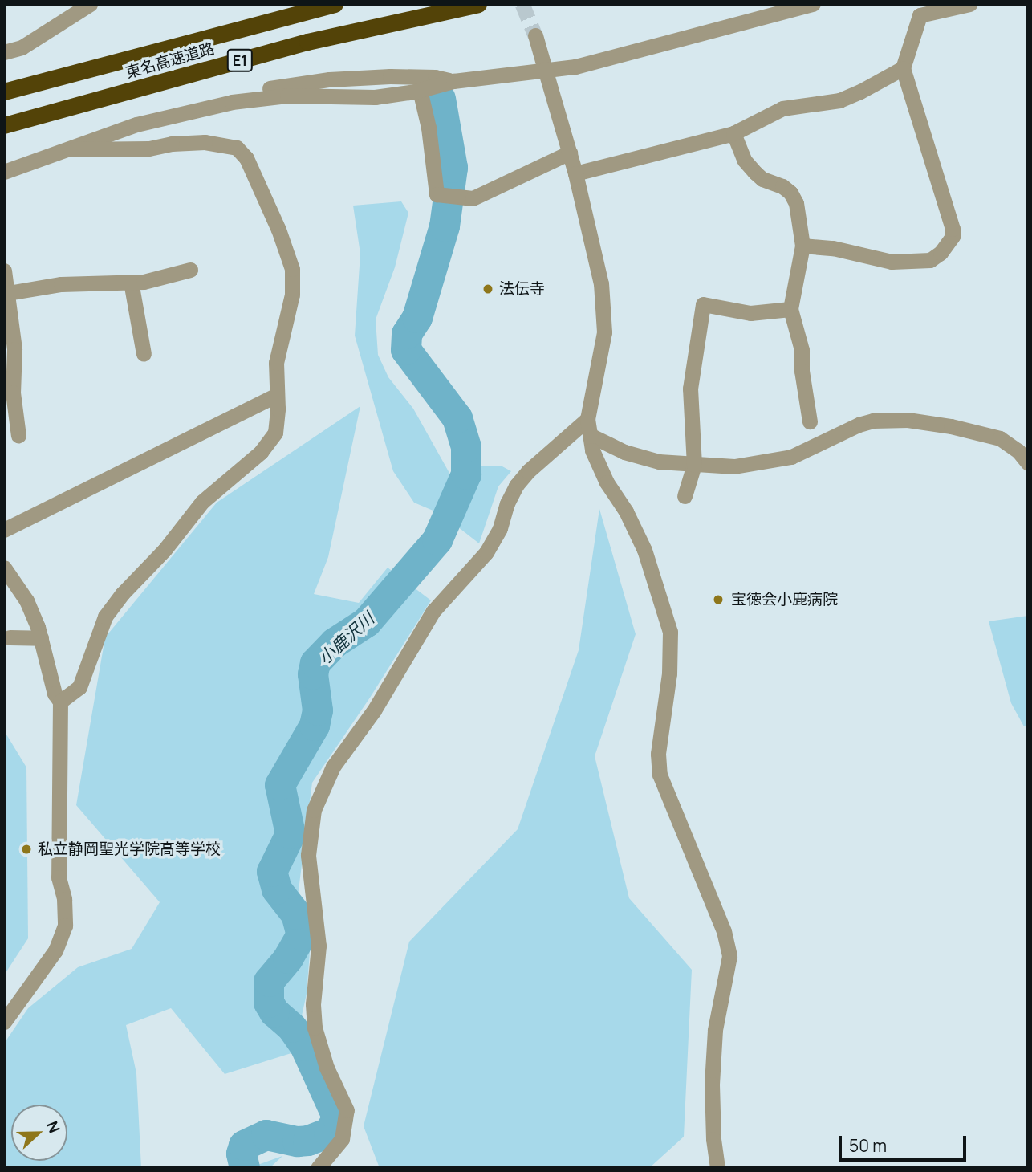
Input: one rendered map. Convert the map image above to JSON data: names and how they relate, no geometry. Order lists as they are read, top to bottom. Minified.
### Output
{"streets":{"highway":["E1","東名高速道路"]},"water":["小鹿沢川"],"places":["法伝寺","宝徳会小鹿病院","私立静岡聖光学院高等学校"],"scale_bar":"50 m","north":"right"}
